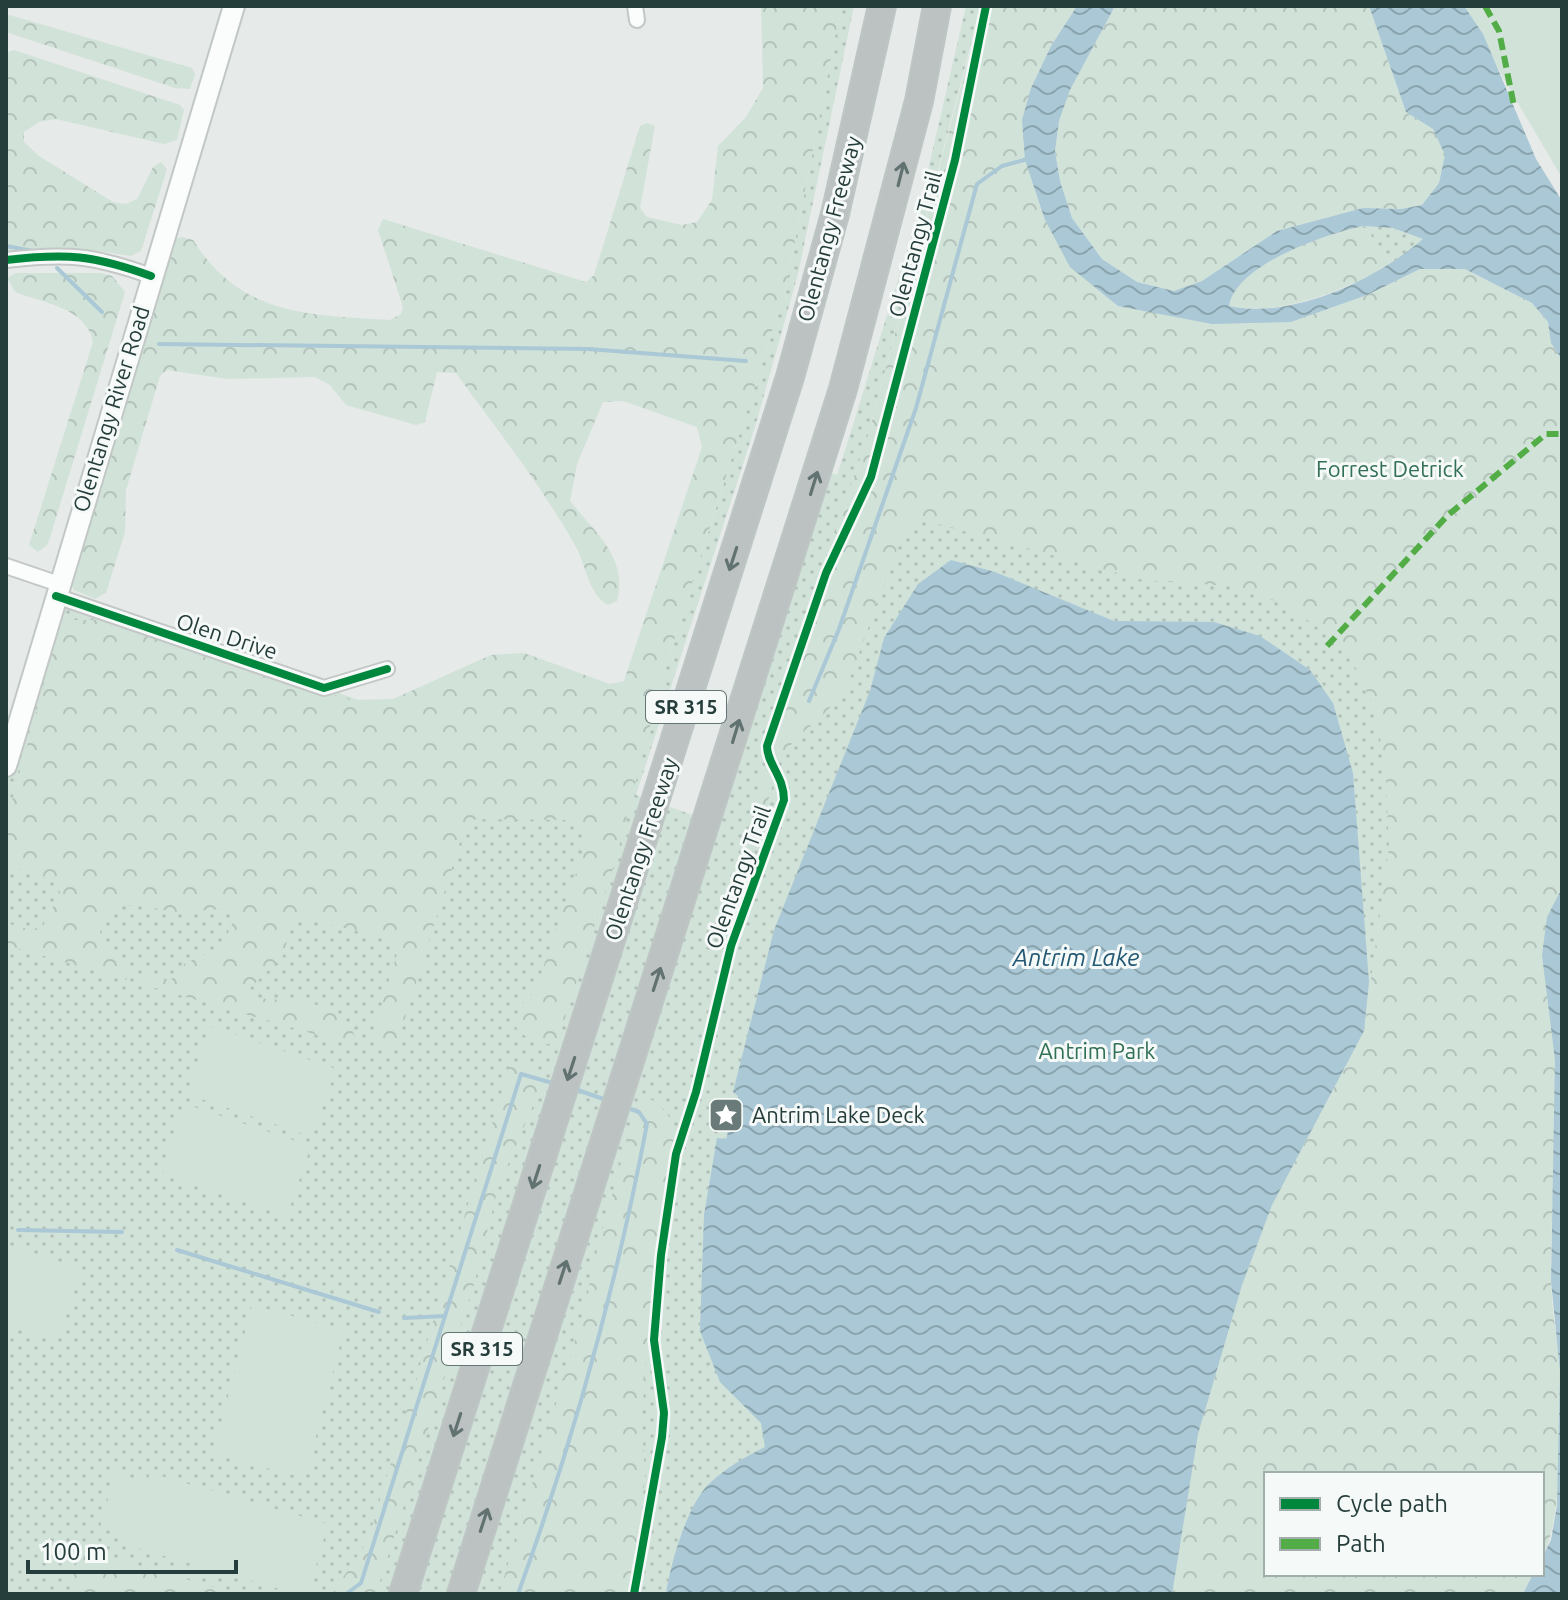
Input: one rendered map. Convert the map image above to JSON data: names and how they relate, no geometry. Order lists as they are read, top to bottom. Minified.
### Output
{"streets":{"highway":["Olentangy Freeway","SR 315"],"main road":["Olentangy River Road"],"street":["Olen Drive"],"cycle path":["Olentangy Trail"]},"crossings":[["Olentangy River Road","Olen Drive"]],"water":["Antrim Lake"],"parks":["Forrest Detrick","Antrim Park"],"places":{"place":["Antrim Lake Deck"]},"legend":["Cycle path","Path"],"scale_bar":"100 m"}
